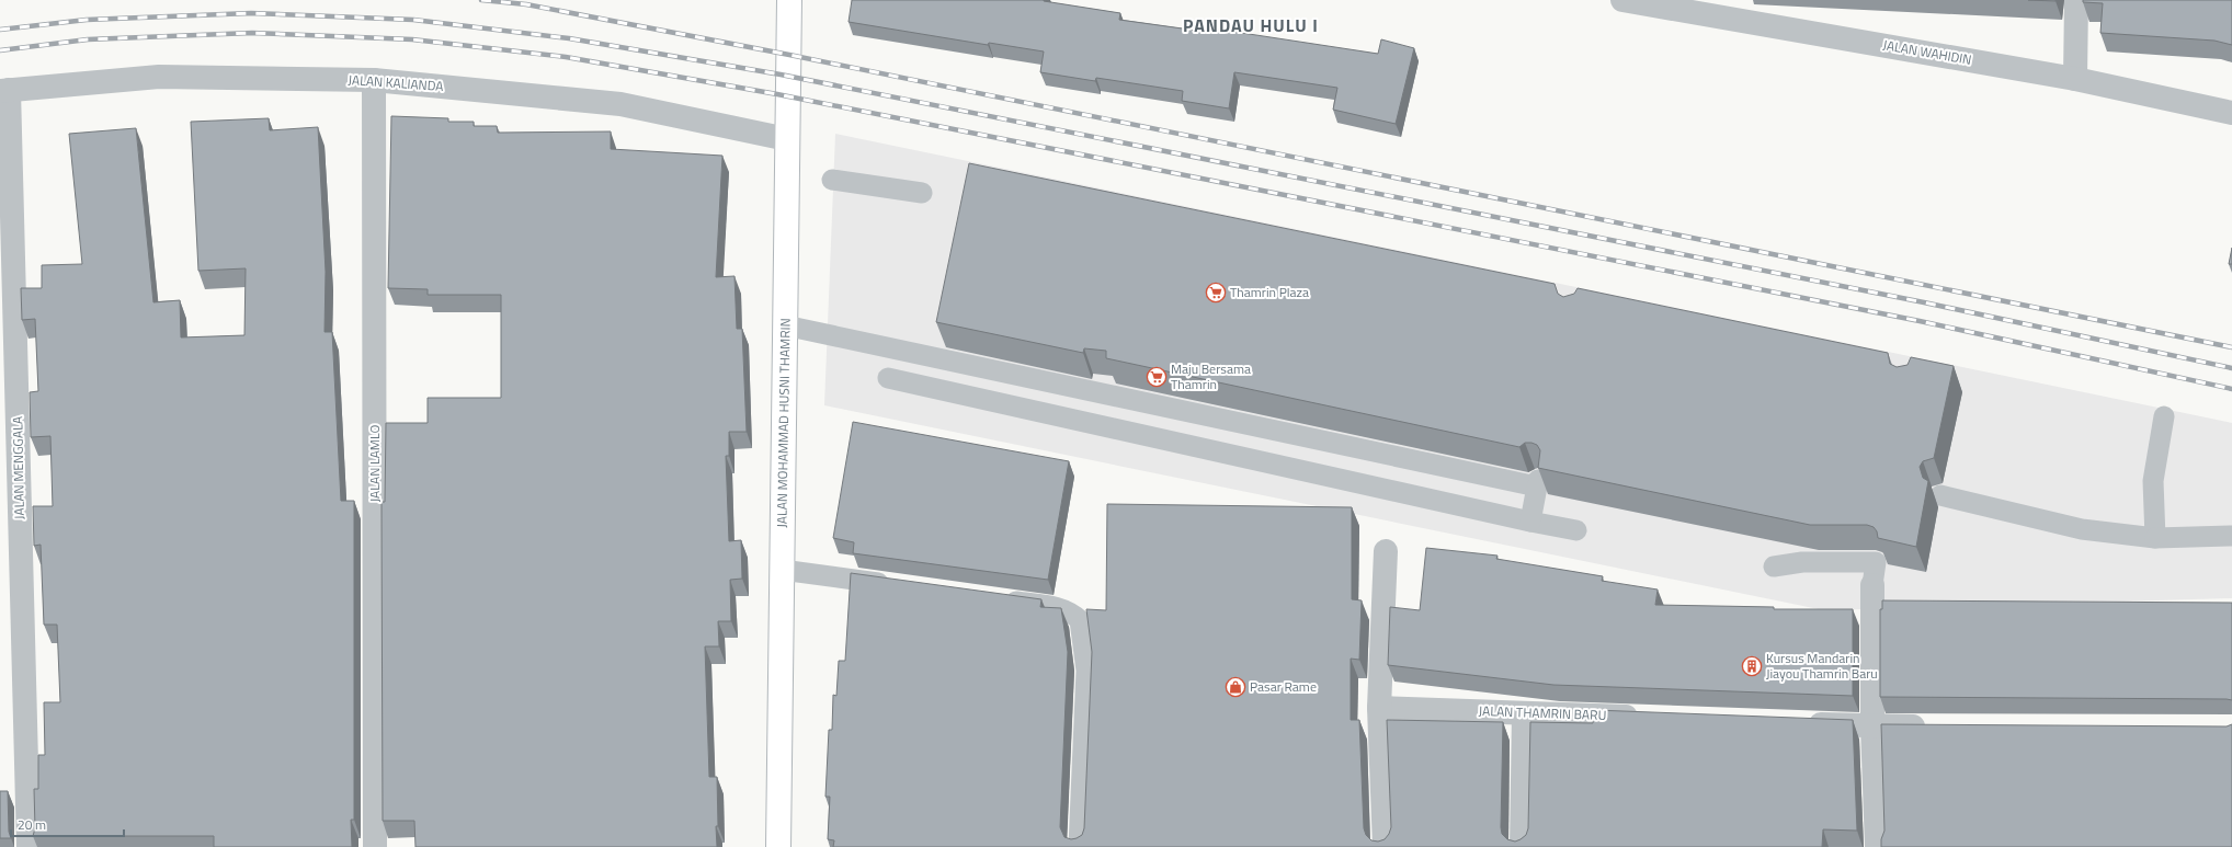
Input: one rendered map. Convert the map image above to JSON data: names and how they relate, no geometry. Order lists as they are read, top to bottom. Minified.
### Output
{"streets":{"main road":["JALAN MOHAMMAD HUSNI THAMRIN"],"street":["JALAN WAHIDIN","JALAN KALIANDA","JALAN LAMLO","JALAN MENGGALA","JALAN THAMRIN BARU"]},"crossings":[["JALAN KALIANDA","JALAN MOHAMMAD HUSNI THAMRIN"],["JALAN KALIANDA","JALAN LAMLO"],["JALAN KALIANDA","JALAN MENGGALA"]],"districts":["PANDAU HULU I"],"places":{"supermarket":["Thamrin Plaza","Maju Bersama Thamrin"],"building":["Kursus Mandarin Jiayou Thamrin Baru"],"shop":["Pasar Rame"]},"scale_bar":"20 m"}
